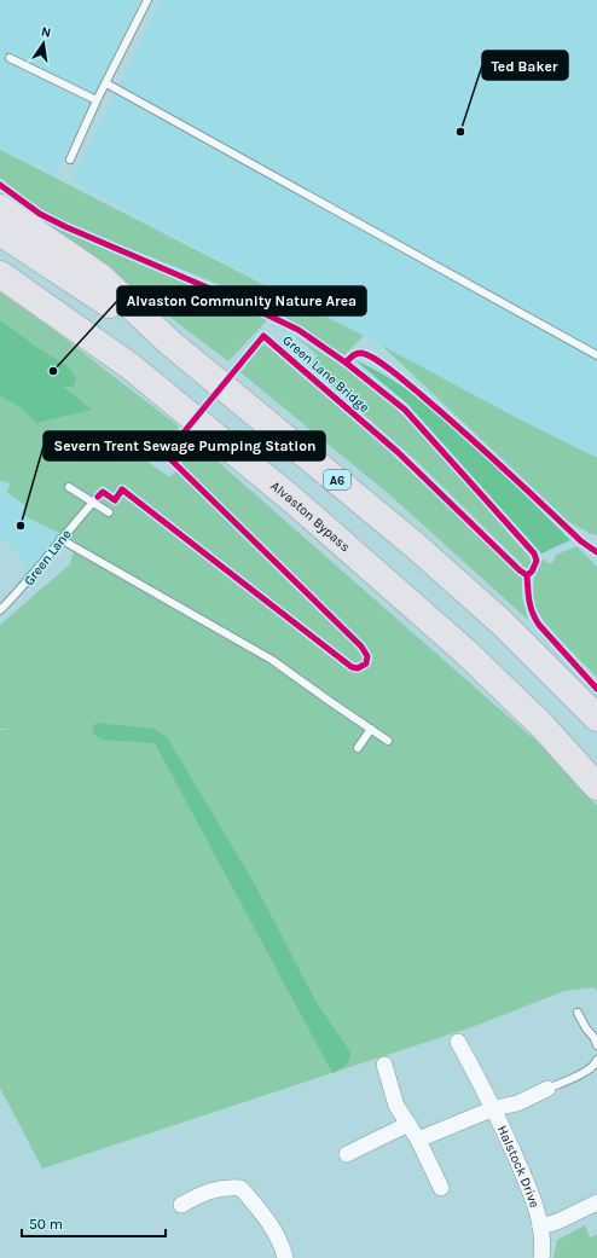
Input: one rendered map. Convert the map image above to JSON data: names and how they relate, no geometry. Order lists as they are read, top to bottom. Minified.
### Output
{"streets":{"highway":["A6","Alvaston Bypass"],"street":["Halstock Drive"],"lane":["Green Lane"],"cycle path":["Green Lane Bridge"]},"places":["Ted Baker","Alvaston Community Nature Area","Severn Trent Sewage Pumping Station"],"scale_bar":"50 m","north":"top"}
